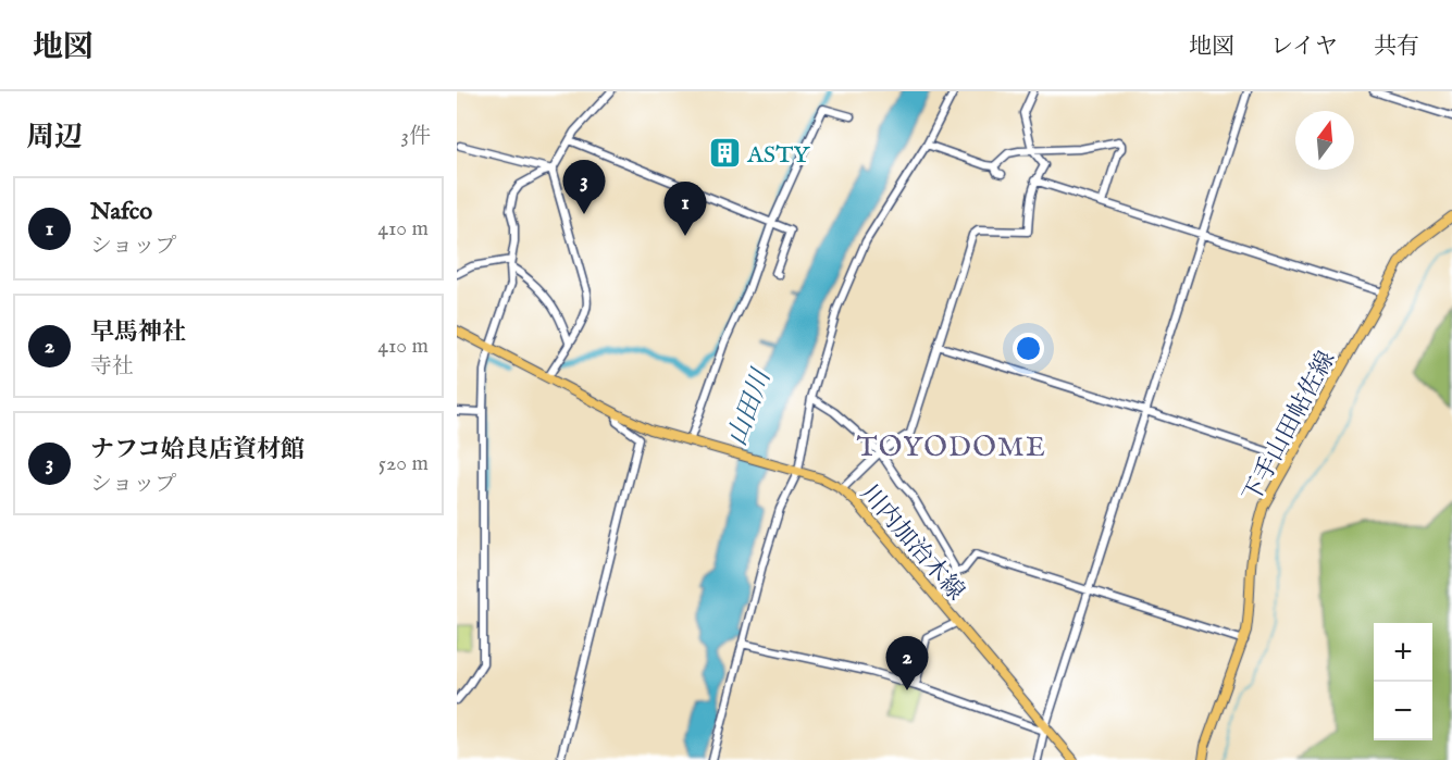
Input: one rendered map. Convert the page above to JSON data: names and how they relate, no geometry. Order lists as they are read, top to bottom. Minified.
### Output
{"streets":{"main road":["下手山田帖佐線","川内加治木線"]},"districts":["TOYODOME"],"water":["山田川"],"places":{"building":["ASTY"]},"north":"top","page":{"header":"地図","nav":["地図","レイヤ","共有"],"heading":["周辺","3件"],"pins":["3","1","2"],"list":[{"mark":"1","name":"Nafco","note":"ショップ","value":"410 m"},{"mark":"2","name":"早馬神社","note":"寺社","value":"410 m"},{"mark":"3","name":"ナフコ姶良店資材館","note":"ショップ","value":"520 m"}],"map_buttons":["+","−"]}}
